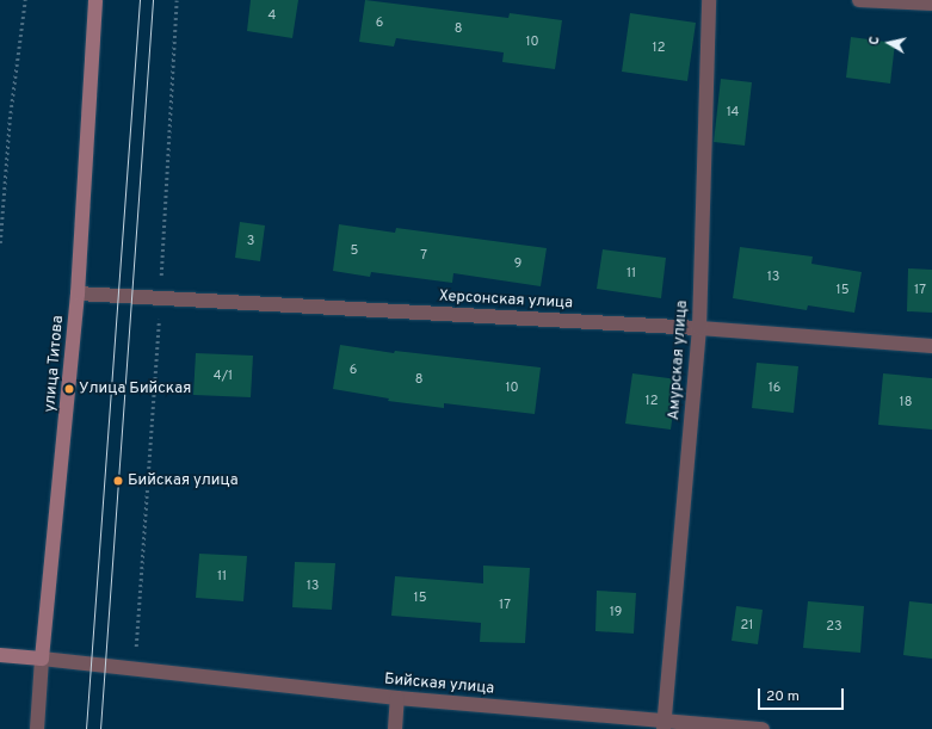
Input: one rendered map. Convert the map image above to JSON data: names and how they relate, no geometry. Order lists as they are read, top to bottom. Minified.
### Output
{"streets":{"street":["Херсонская улица","Амурская улица","улица Титова","Бийская улица"]},"crossings":[["Херсонская улица","Амурская улица"],["Херсонская улица","улица Титова"],["Амурская улица","Бийская улица"],["улица Титова","Бийская улица"]],"places":["Улица Бийская","Бийская улица"],"house_numbers":["4","6","8","10","12","14","3","5","7","9","11","13","15","17","6","4/1","8","10","16","12","18","11","13","15","17","19","21","23"],"scale_bar":"20 m","north":"left"}
